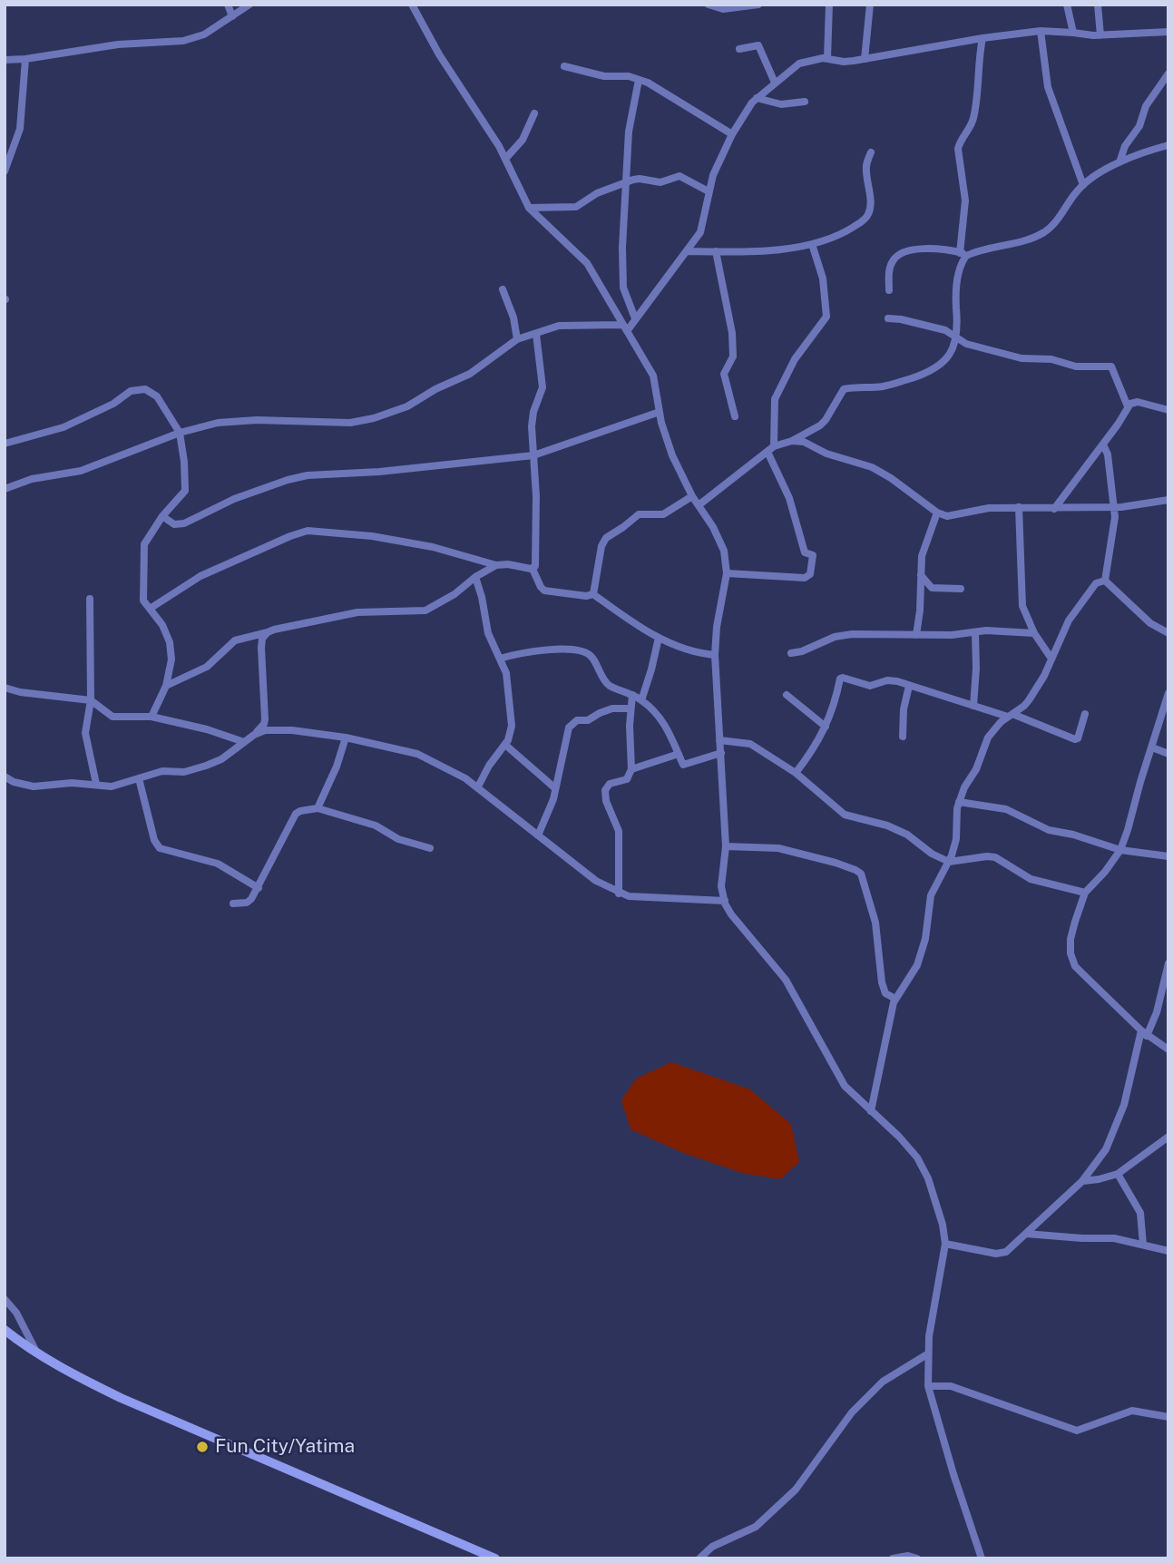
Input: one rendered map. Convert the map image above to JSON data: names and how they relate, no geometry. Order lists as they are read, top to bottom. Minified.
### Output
{"places":["Fun City/Yatima"]}
